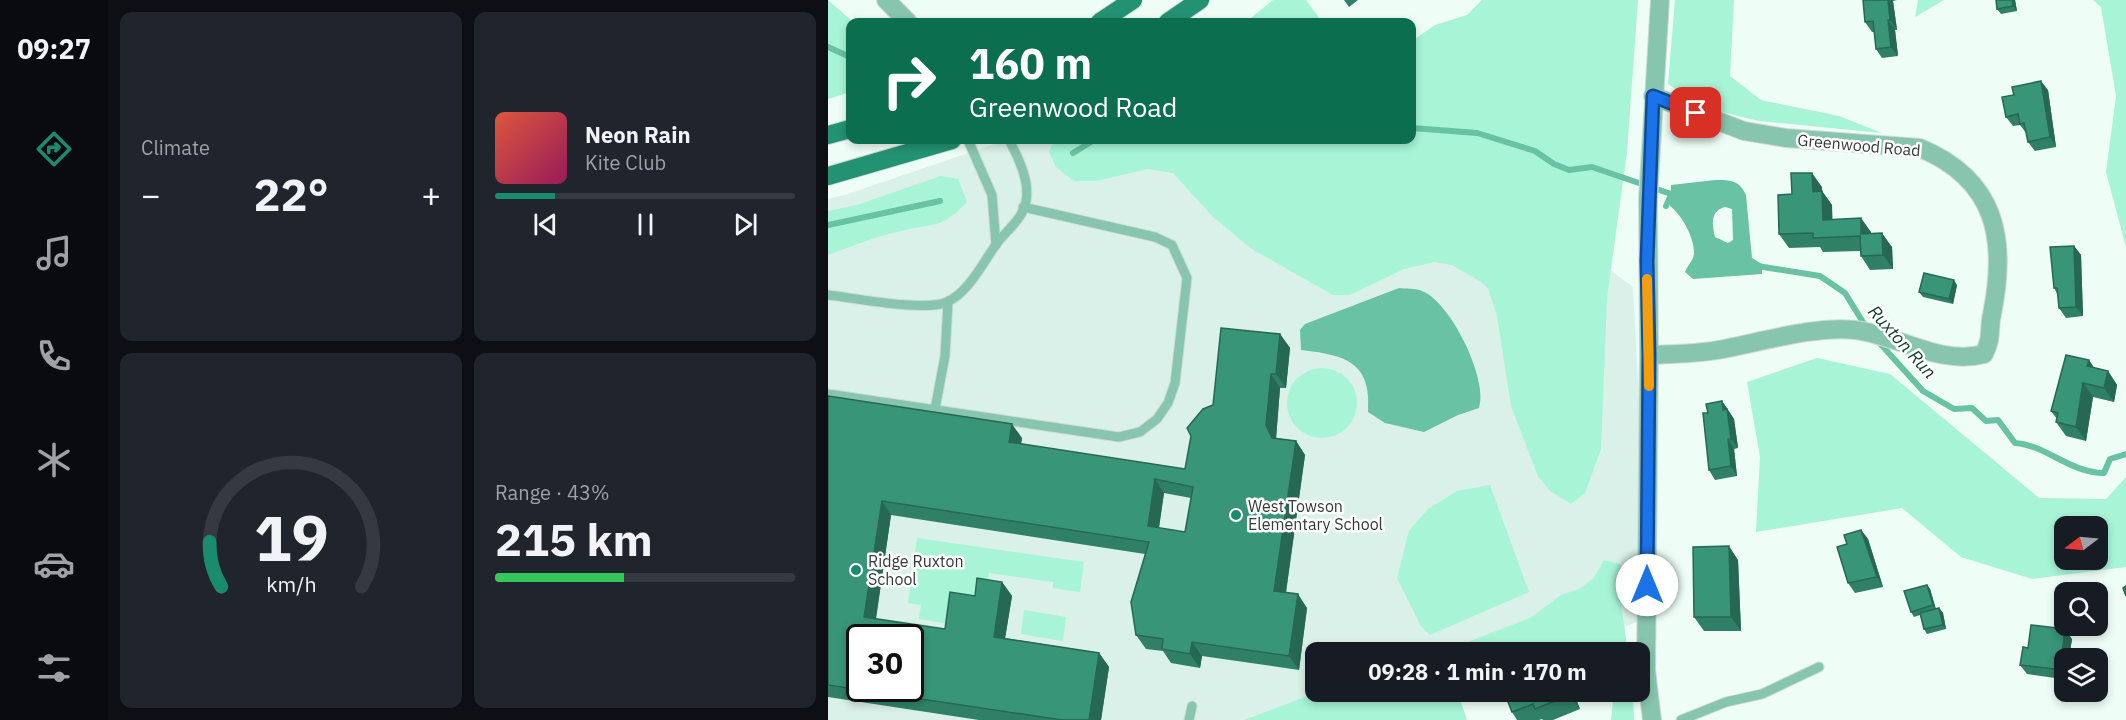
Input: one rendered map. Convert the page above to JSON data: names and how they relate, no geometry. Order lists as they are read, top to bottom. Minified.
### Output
{"streets":{"street":["Greenwood Road"]},"water":["Ruxton Run"],"places":["West Towson Elementary School","Ridge Ruxton School"],"north":"left","page":{"tabs":"09:27","tile":["Climate",["Range · 43%","215 km"]],"turn":["160 m","Greenwood Road"],"song":["Neon Rain","Kite Club"],"heat":["−","22°","+"],"limit":"30","trip":"09:28 · 1 min · 170 m","gauge":["19","km/h"]}}
